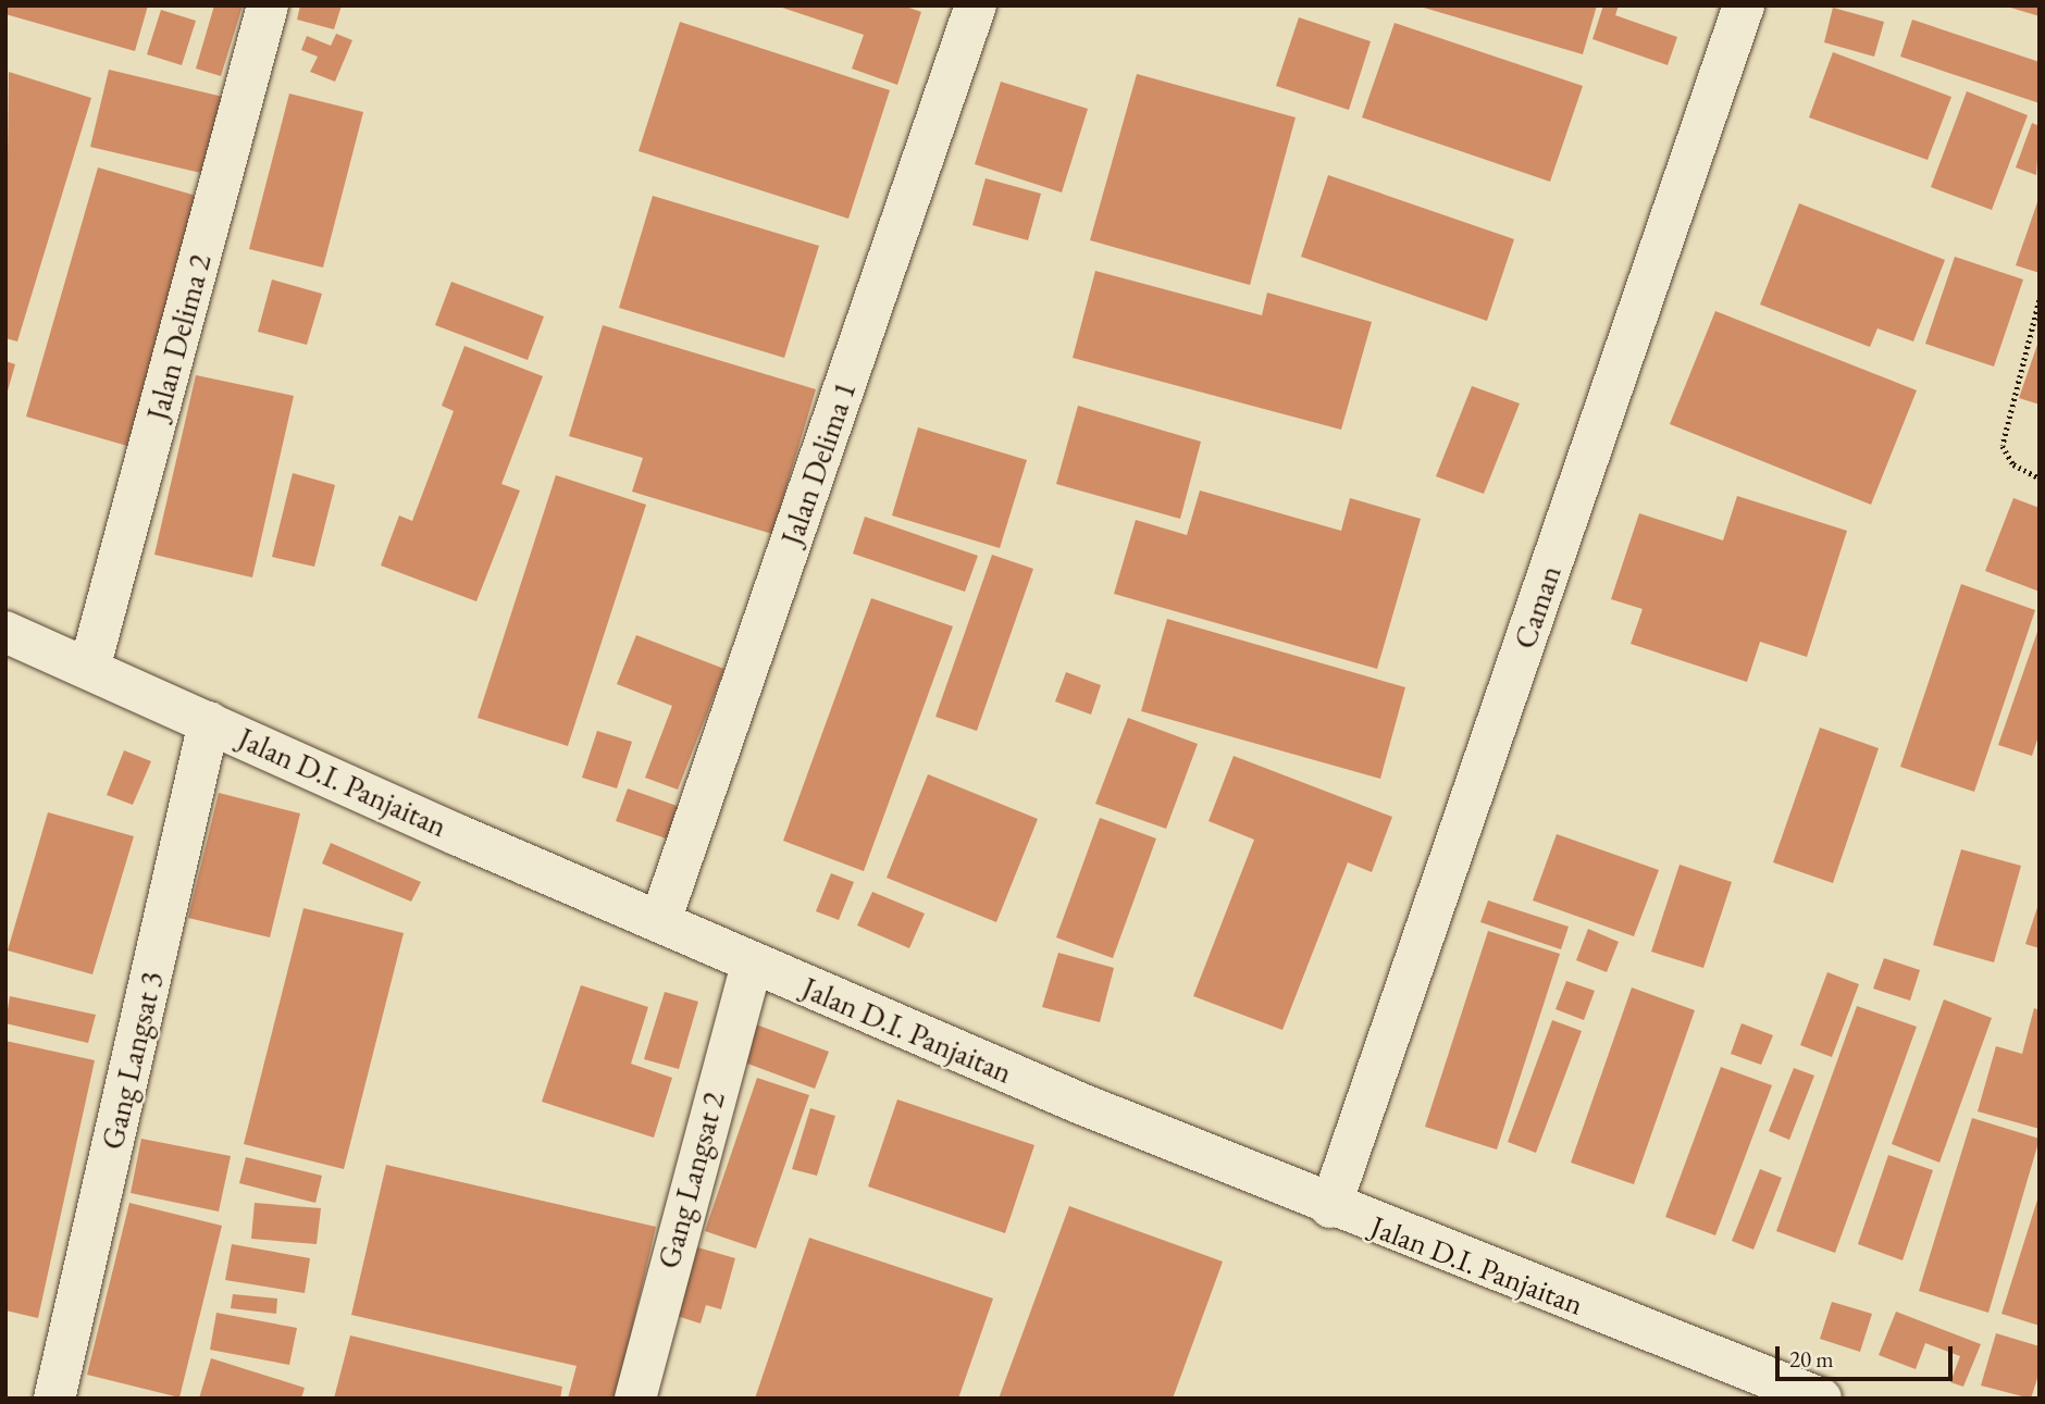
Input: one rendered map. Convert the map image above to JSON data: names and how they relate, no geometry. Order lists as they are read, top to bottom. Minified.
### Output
{"streets":{"street":["Jalan Delima 2","Jalan Delima 1","Caman","Jalan D.I. Panjaitan","Gang Langsat 3","Gang Langsat 2"]},"crossings":[["Jalan Delima 2","Jalan D.I. Panjaitan"],["Jalan Delima 1","Jalan D.I. Panjaitan"],["Caman","Jalan D.I. Panjaitan"],["Jalan D.I. Panjaitan","Gang Langsat 3"],["Jalan D.I. Panjaitan","Gang Langsat 2"]],"scale_bar":"20 m"}
